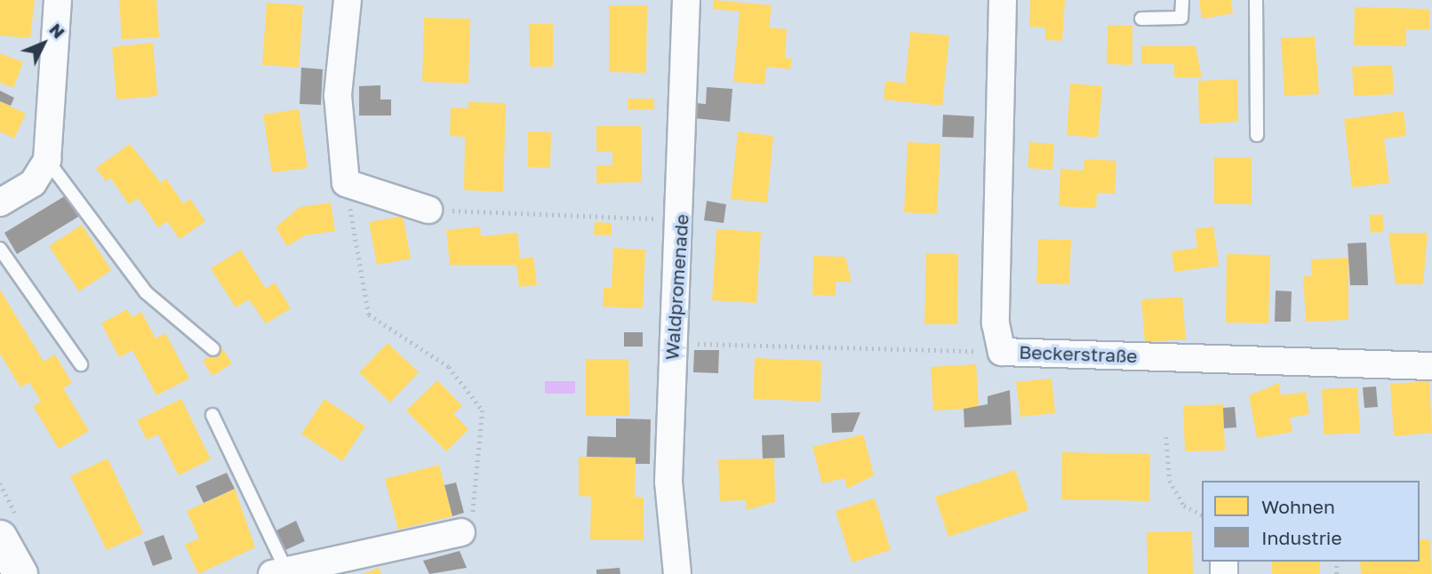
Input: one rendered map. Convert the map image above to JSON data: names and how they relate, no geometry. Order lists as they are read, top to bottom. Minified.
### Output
{"streets":{"street":["Waldpromenade","Beckerstraße"]},"legend":["Wohnen","Industrie"],"north":"top right"}
